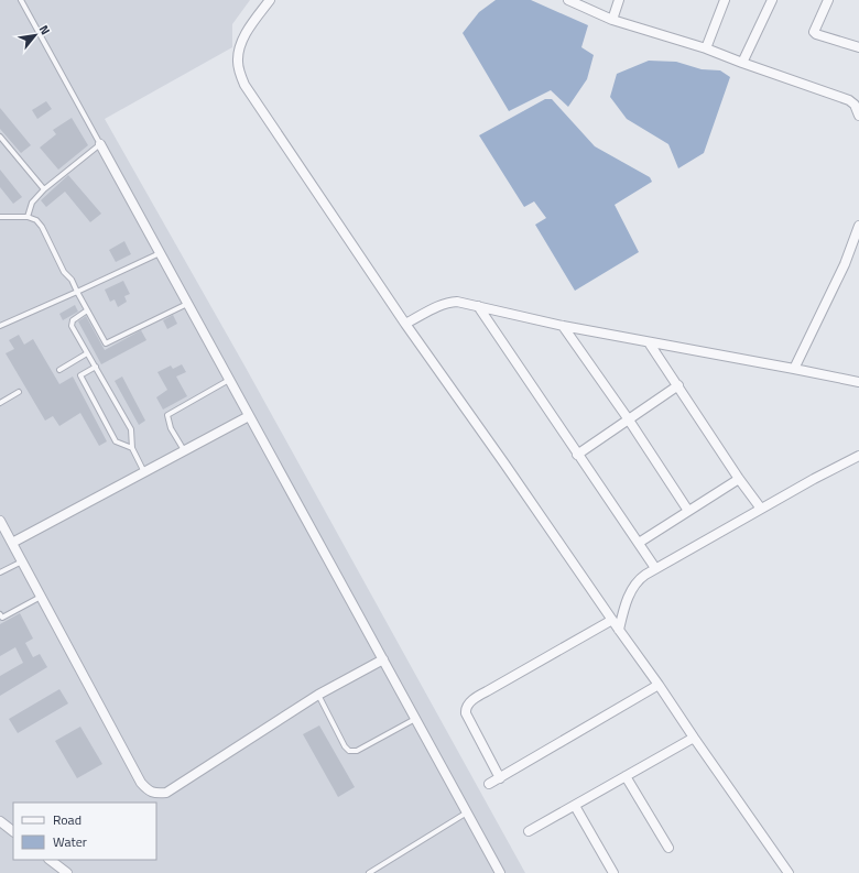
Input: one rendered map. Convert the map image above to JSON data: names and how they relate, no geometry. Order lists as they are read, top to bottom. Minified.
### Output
{"legend":["Road","Water"],"north":"top right"}
